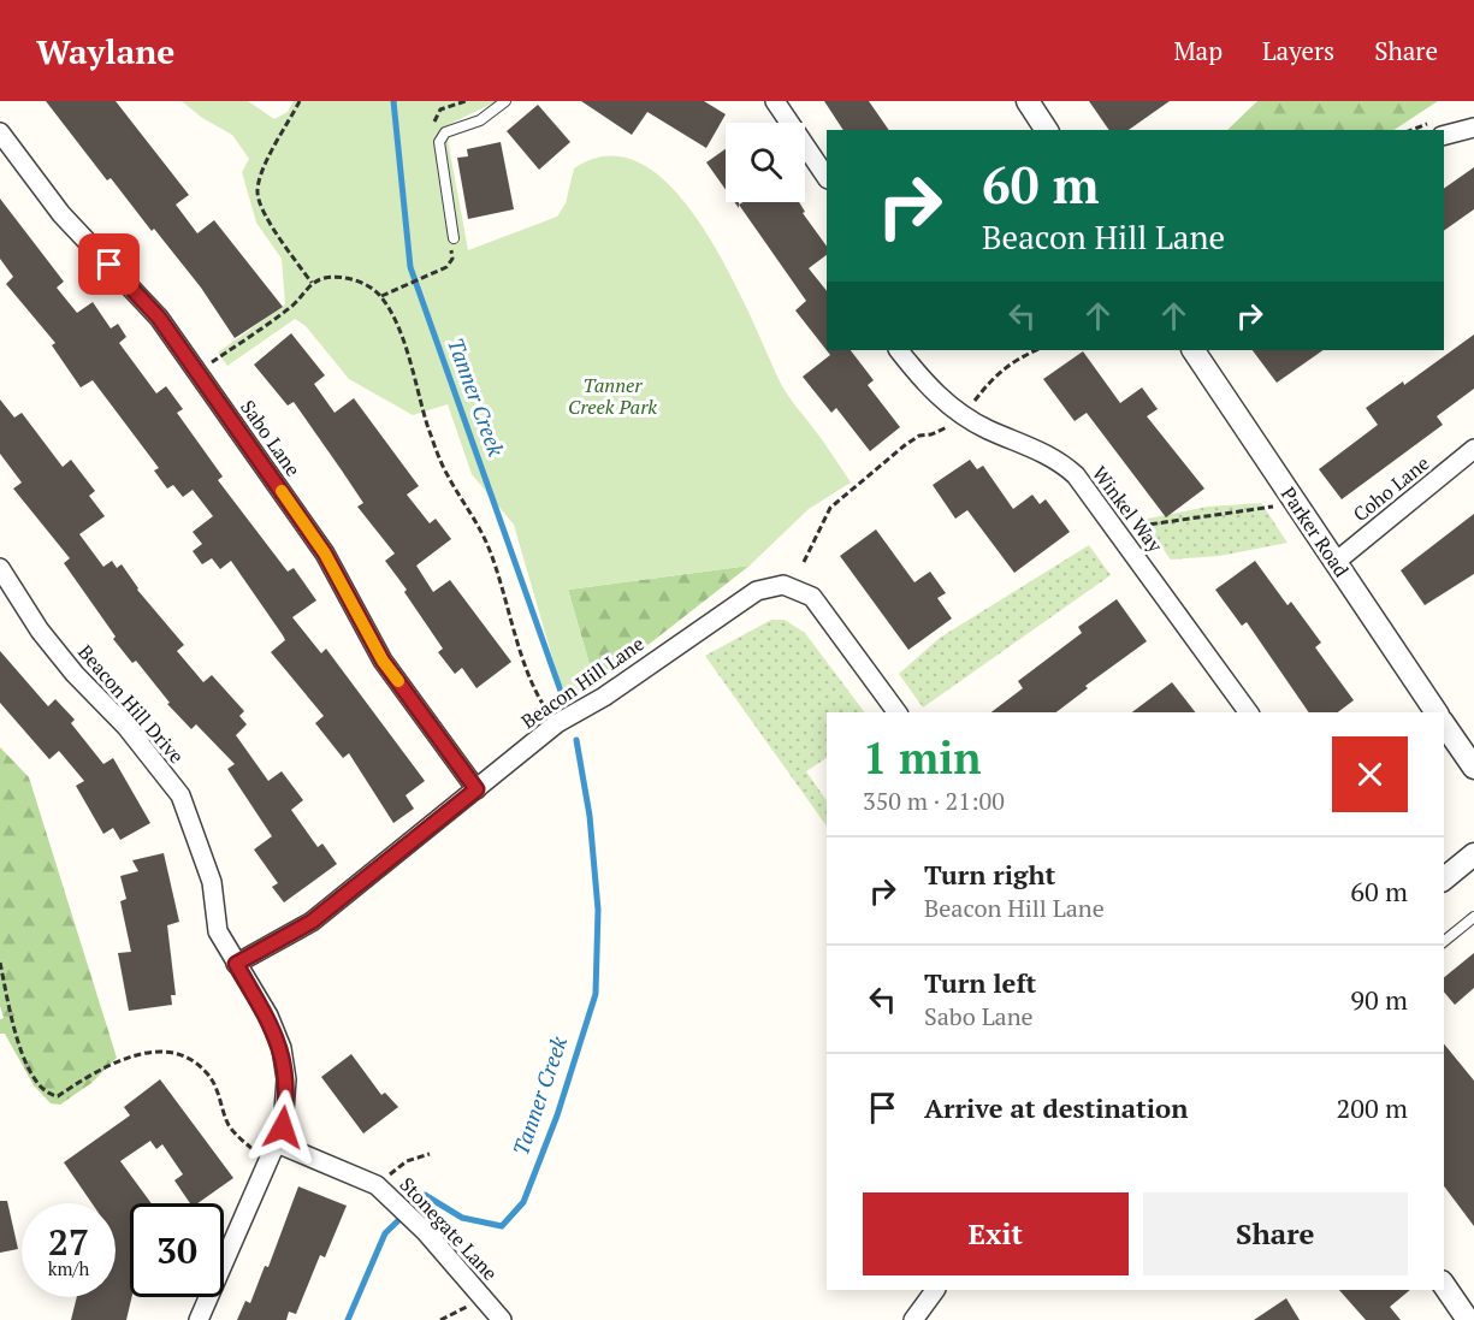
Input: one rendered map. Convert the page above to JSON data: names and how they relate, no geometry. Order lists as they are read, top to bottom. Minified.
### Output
{"streets":{"street":["Sabo Lane","Coho Lane","Winkel Way","Parker Road","Beacon Hill Lane","Beacon Hill Drive","Stonegate Lane"]},"crossings":[["Sabo Lane","Beacon Hill Lane"],["Coho Lane","Parker Road"],["Beacon Hill Lane","Beacon Hill Drive"],["Beacon Hill Drive","Stonegate Lane"]],"water":["Tanner Creek"],"parks":["Tanner Creek Park"],"page":{"header":"Waylane","nav":["Map","Layers","Share"],"turn":["60 m","Beacon Hill Lane"],"heading":["1 min","350 m · 21:00"],"list":[{"name":"Turn right","note":"Beacon Hill Lane","value":"60 m"},{"name":"Turn left","note":"Sabo Lane","value":"90 m"},{"name":"Arrive at destination","value":"200 m"}],"buttons":["Exit","Share"],"speed":"27 km/h","limit":"30"}}
